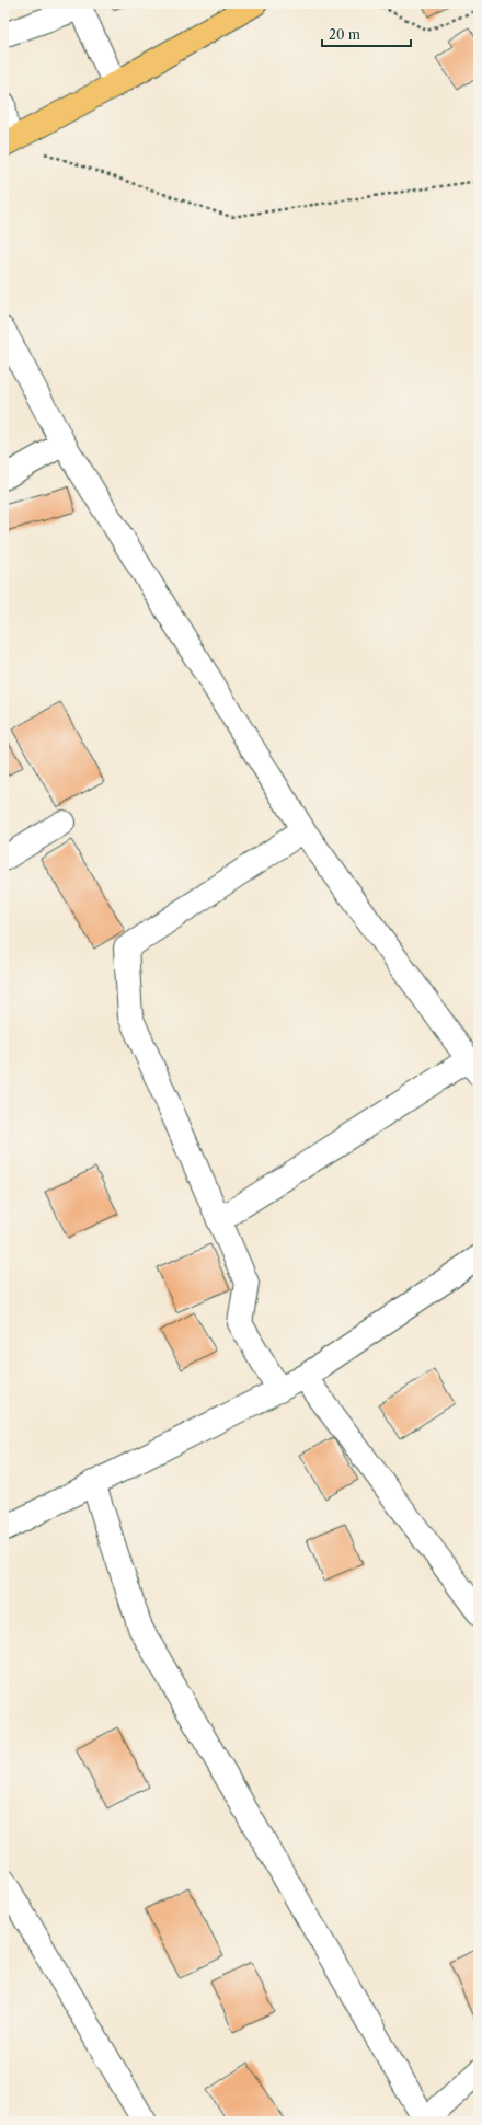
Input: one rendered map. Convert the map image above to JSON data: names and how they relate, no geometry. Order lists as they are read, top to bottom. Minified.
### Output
{"scale_bar":"20 m"}
